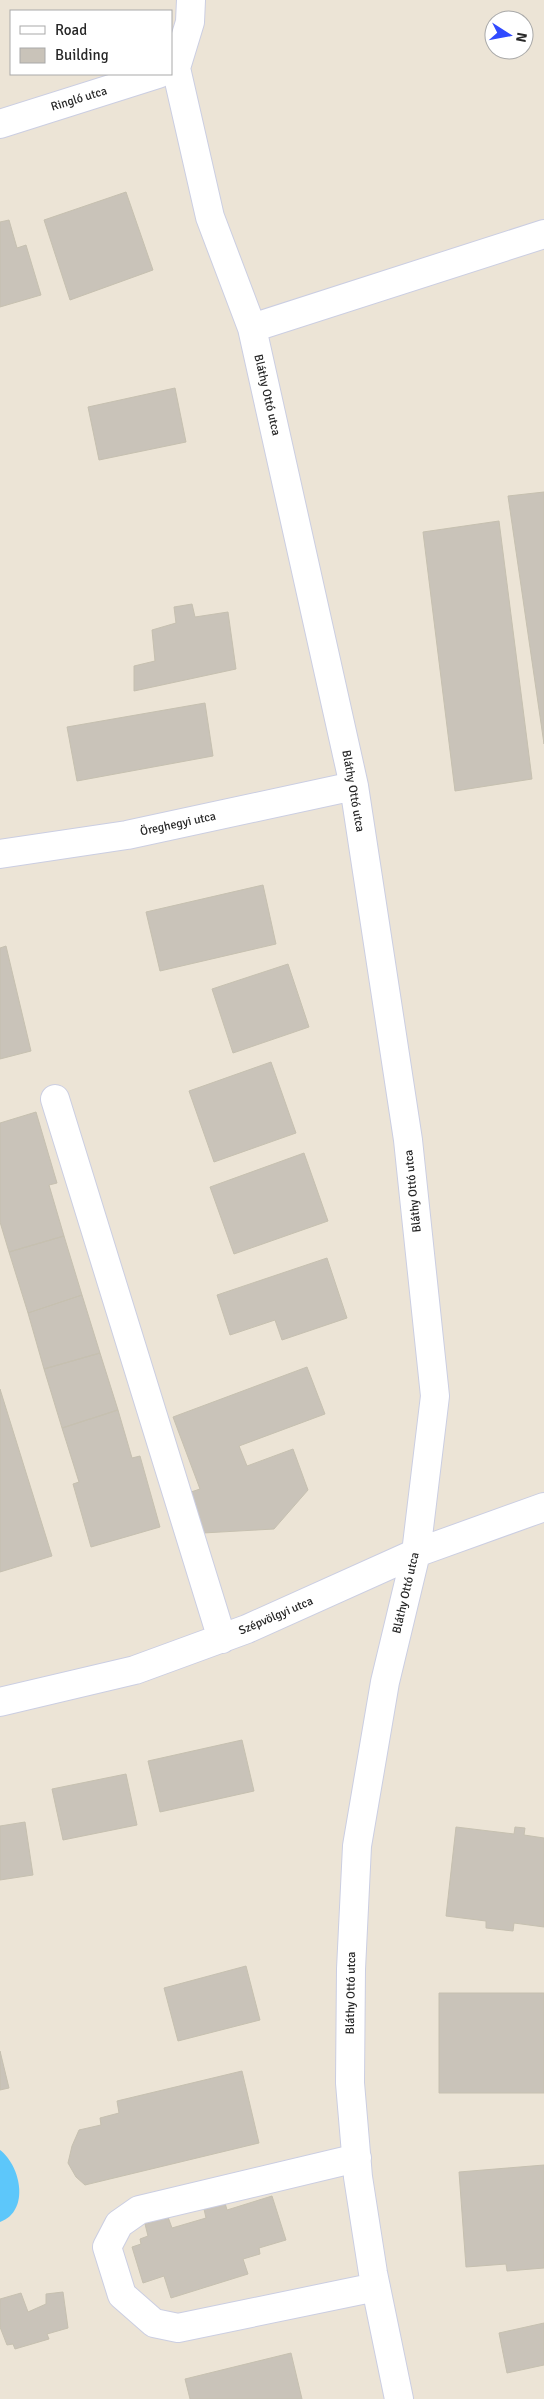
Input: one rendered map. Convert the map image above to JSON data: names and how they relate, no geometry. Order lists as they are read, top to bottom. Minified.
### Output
{"streets":{"street":["Ringló utca","Bláthy Ottó utca","Öreghegyi utca","Szépvölgyi utca"]},"crossings":[["Bláthy Ottó utca","Öreghegyi utca"],["Bláthy Ottó utca","Szépvölgyi utca"]],"legend":["Road","Building"],"north":"right"}
